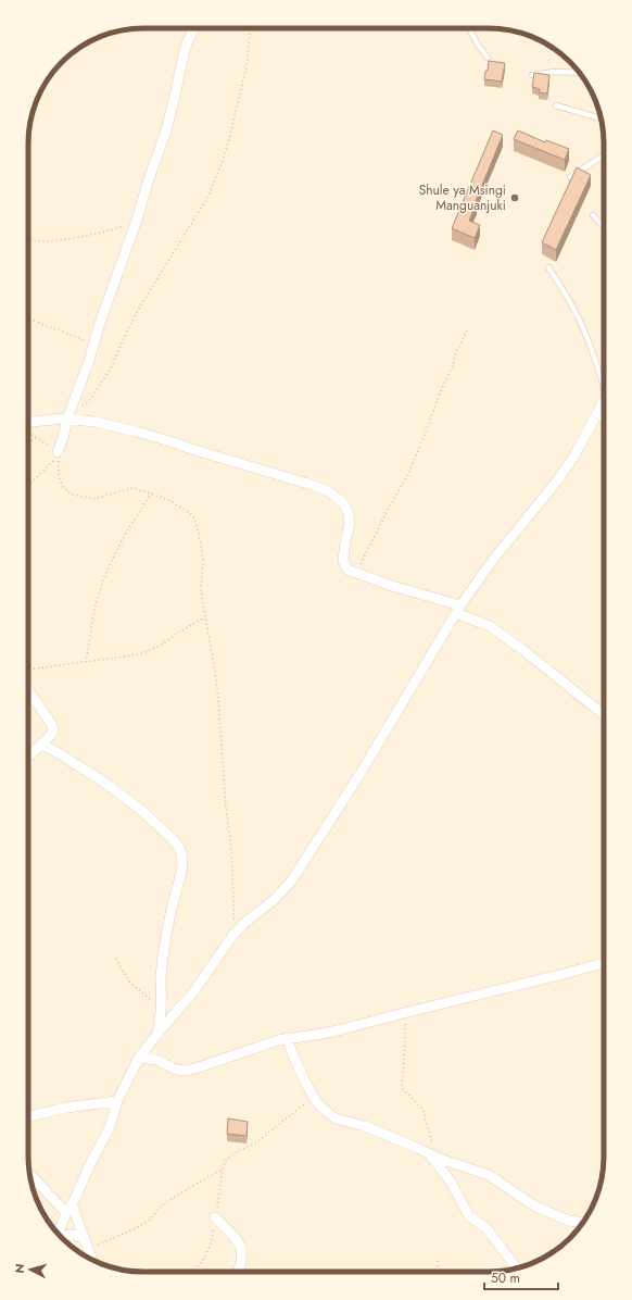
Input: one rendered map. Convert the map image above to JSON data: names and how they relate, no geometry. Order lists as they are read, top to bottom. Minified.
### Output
{"places":["Shule ya Msingi Manguanjuki"],"scale_bar":"50 m","north":"left"}
